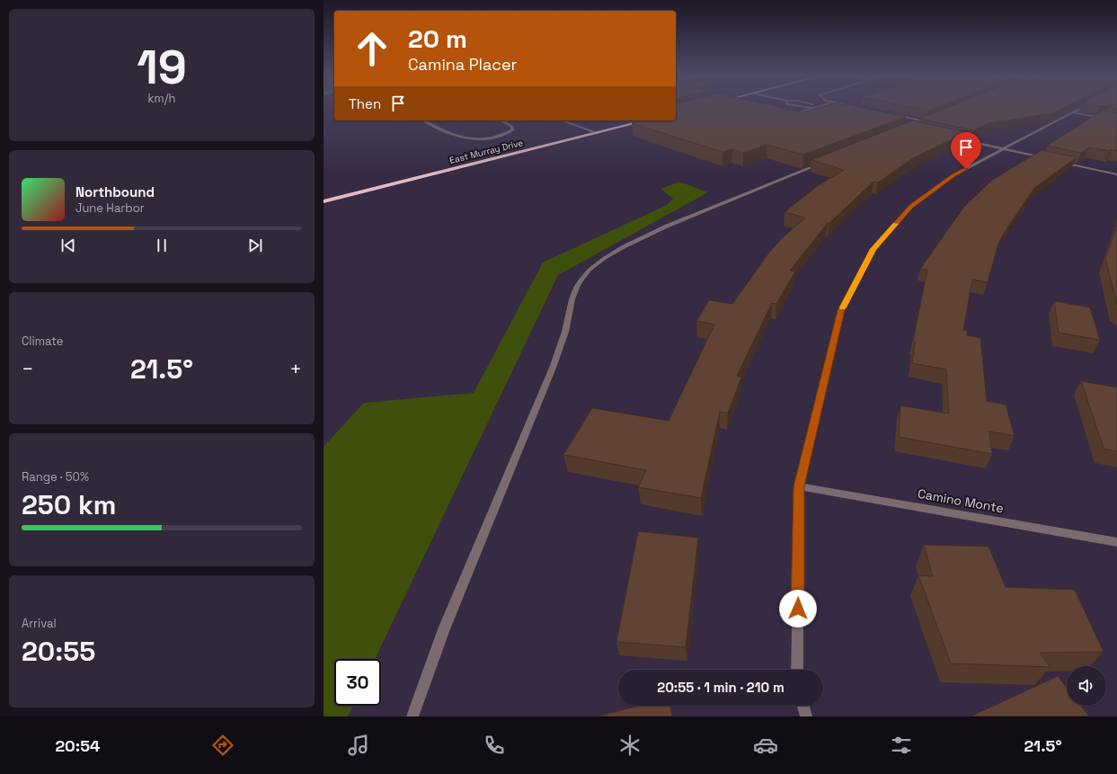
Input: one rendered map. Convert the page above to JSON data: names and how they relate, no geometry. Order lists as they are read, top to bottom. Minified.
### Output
{"streets":{"highway":["East Murray Drive"],"street":["Camino Monte"]},"page":{"tile":[["19","km/h"],"Climate",["Range · 50%","250 km"],["Arrival","20:55"]],"turn":["20 m","Camina Placer"],"then":"Then","song":["Northbound","June Harbor"],"heat":["−","21.5°","+"],"limit":"30","trip":"20:55 · 1 min · 210 m","tabs":["20:54","21.5°"]}}
